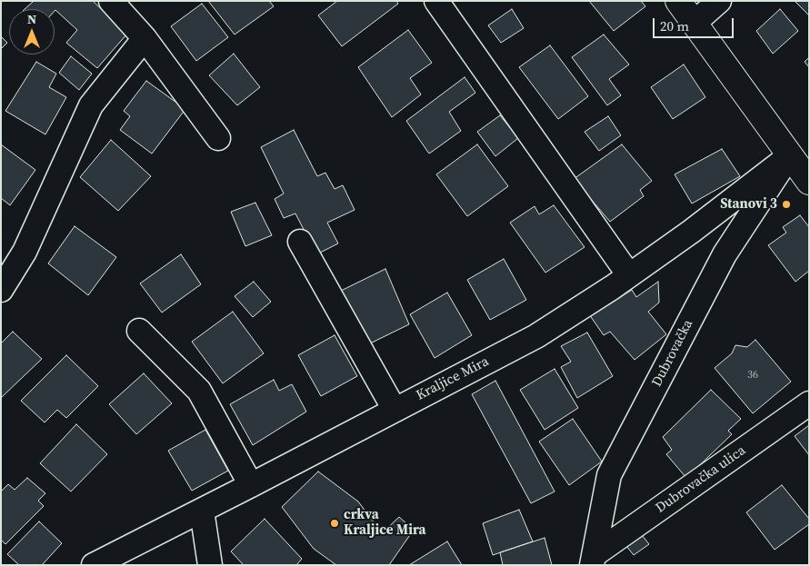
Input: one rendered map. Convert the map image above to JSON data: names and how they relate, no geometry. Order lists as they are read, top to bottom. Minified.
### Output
{"streets":{"street":["Dubrovačka","Kraljice Mira","Dubrovačka ulica"]},"crossings":[["Dubrovačka","Kraljice Mira"],["Dubrovačka","Dubrovačka ulica"]],"places":["Stanovi 3","crkva Kraljice Mira"],"house_numbers":["36"],"scale_bar":"20 m","north":"top"}
